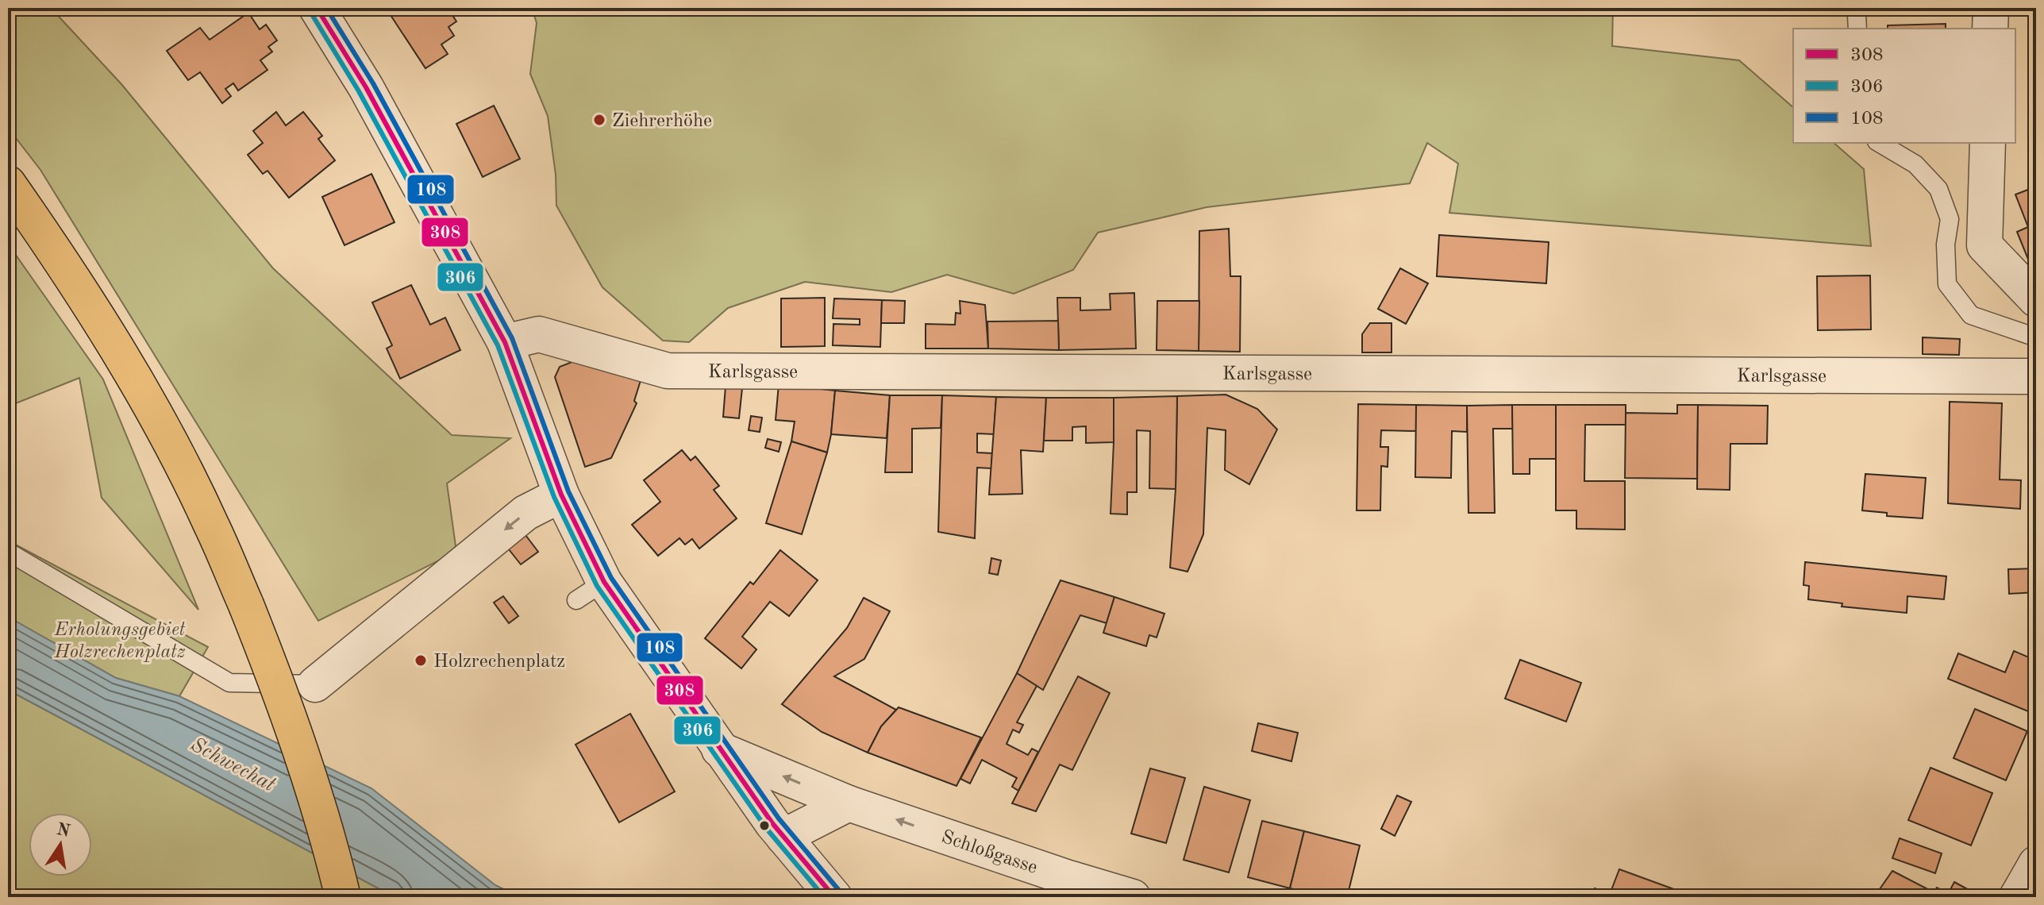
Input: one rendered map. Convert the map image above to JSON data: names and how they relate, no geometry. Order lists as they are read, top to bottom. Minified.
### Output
{"streets":{"street":["Karlsgasse","Schloßgasse"]},"one_way":["Schloßgasse"],"water":["Schwechat"],"parks":["Erholungsgebiet Holzrechenplatz"],"places":["Ziehrerhöhe","Holzrechenplatz"],"lines":["transit line 308","transit line 108","transit line 306"],"legend":["308","306","108"],"north":"top"}
